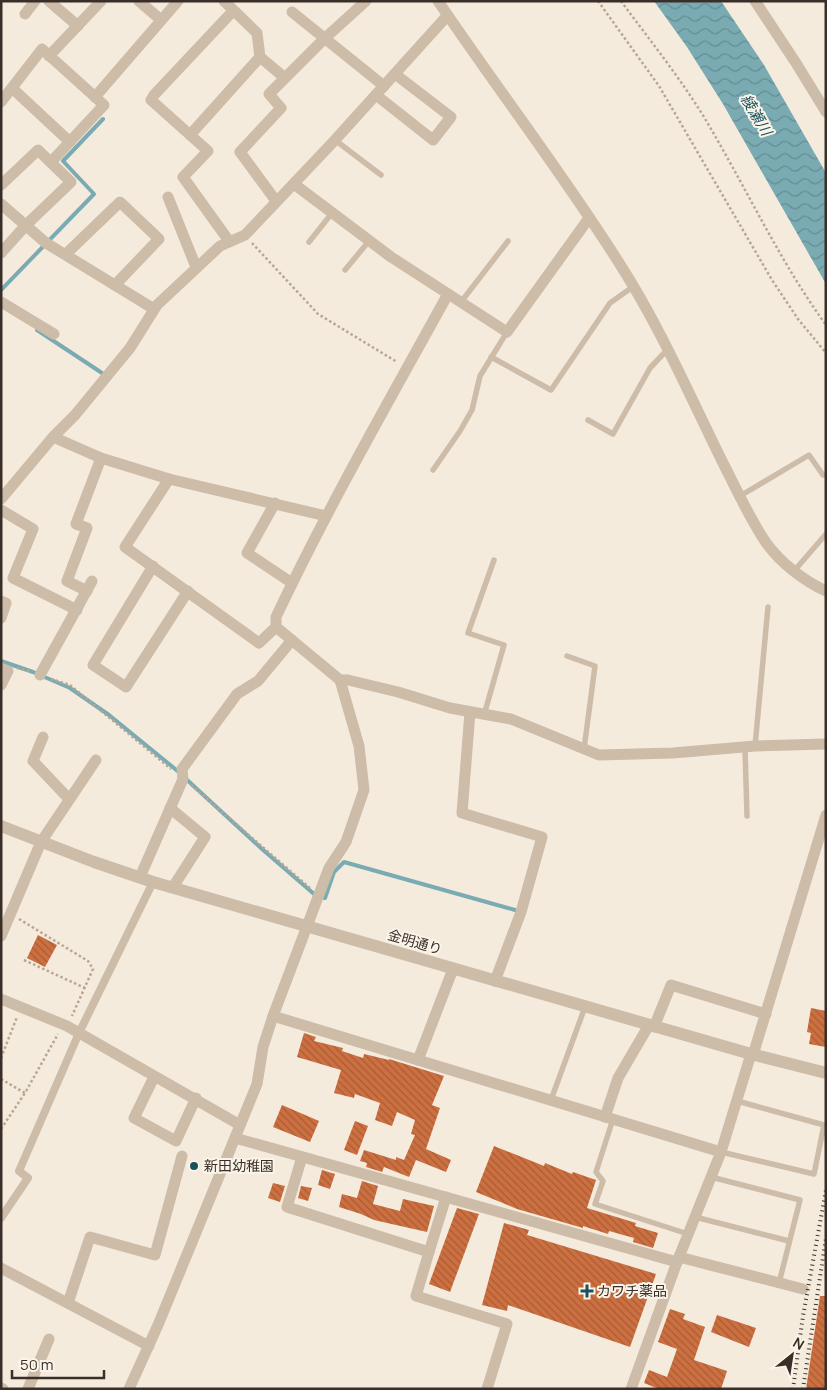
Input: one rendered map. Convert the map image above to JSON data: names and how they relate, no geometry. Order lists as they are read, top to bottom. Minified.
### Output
{"streets":{"street":["金明通り"]},"water":["綾瀬川"],"places":{"other":["新田幼稚園"],"health":["カワチ薬品"]},"scale_bar":"50 m","north":"top right"}
